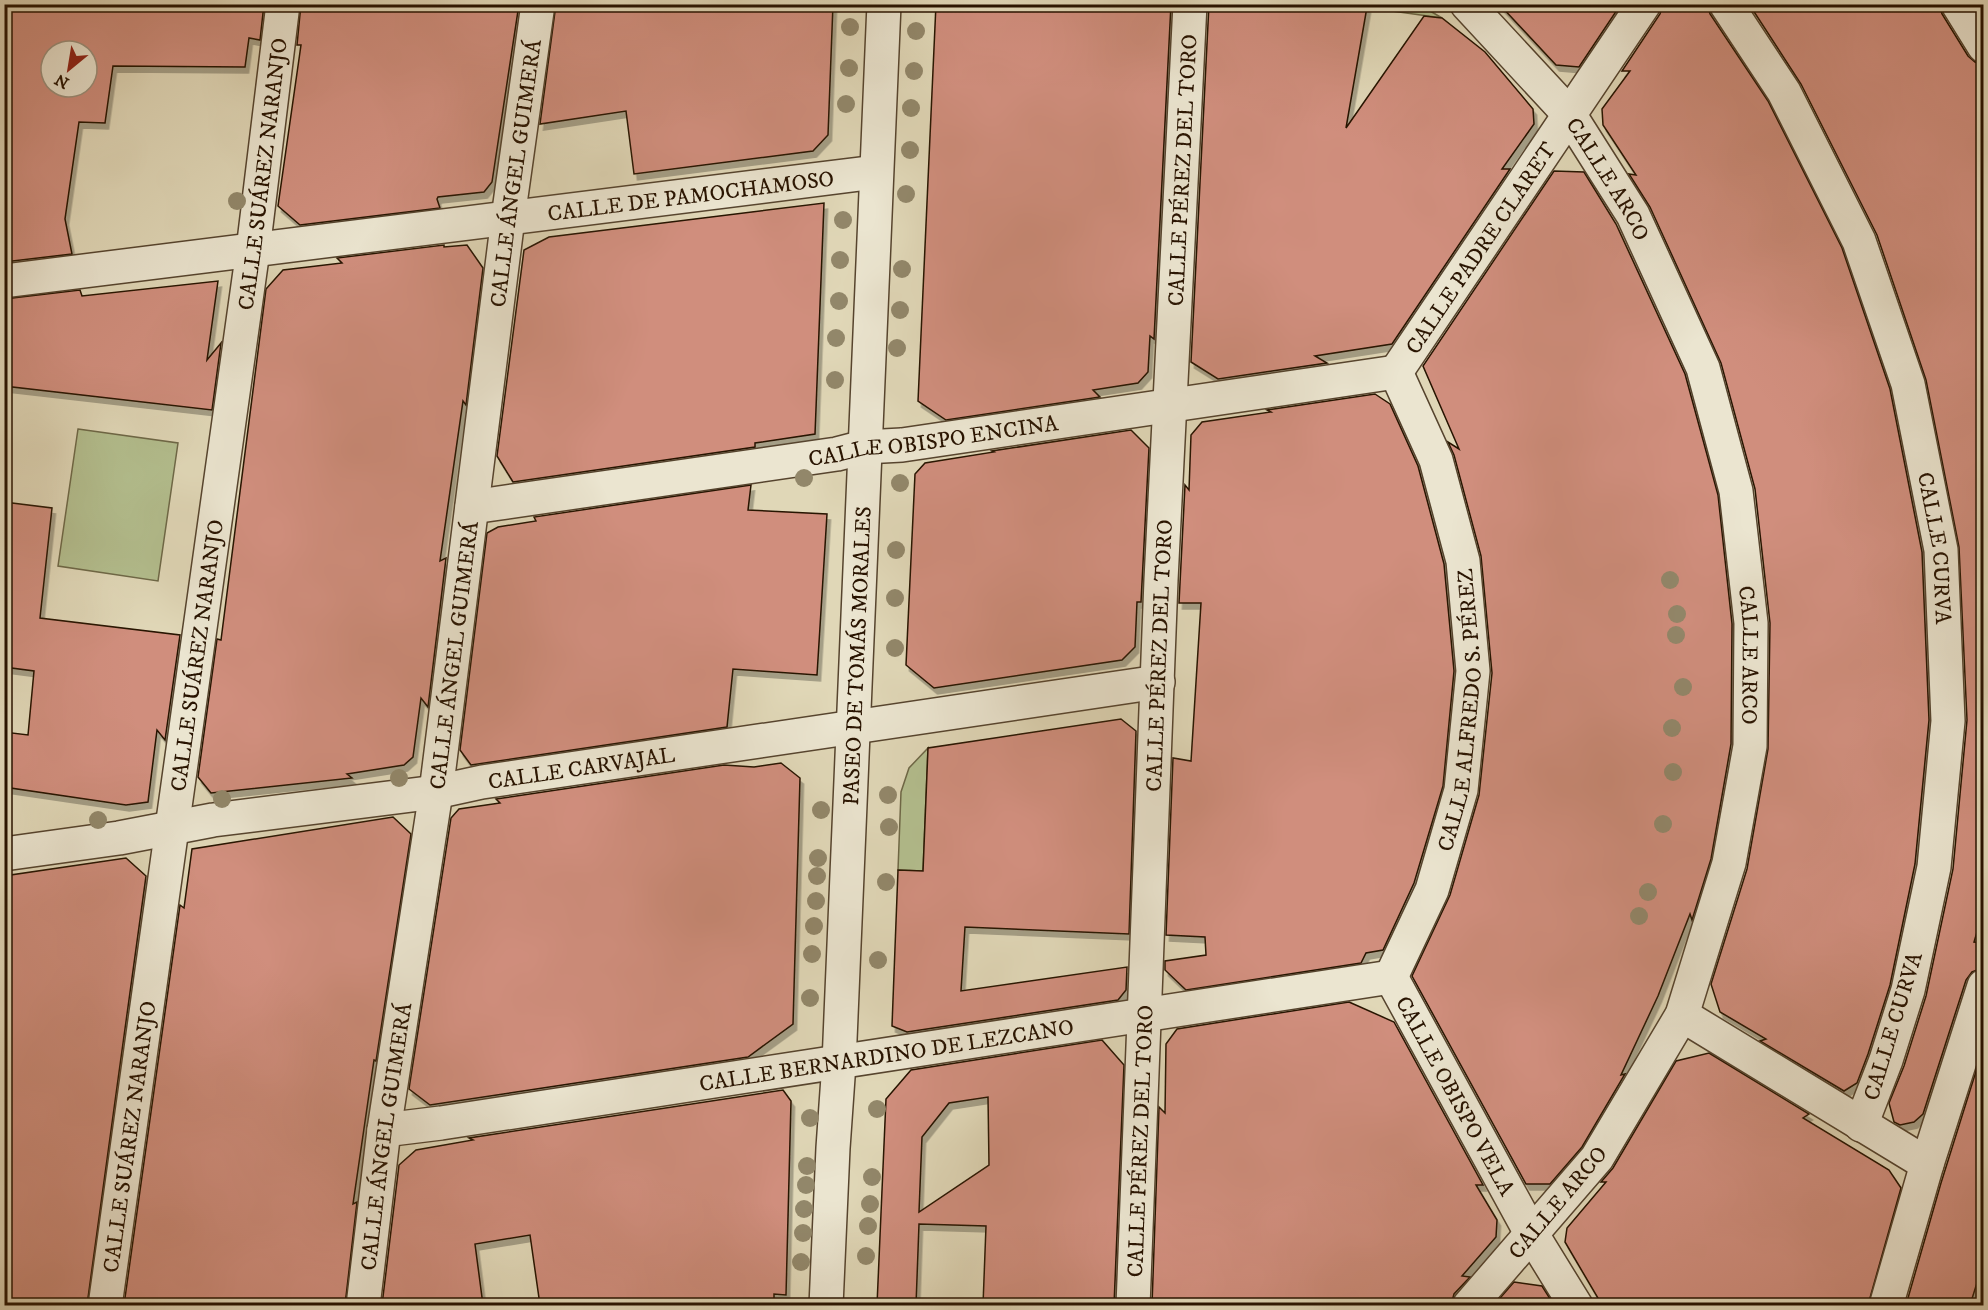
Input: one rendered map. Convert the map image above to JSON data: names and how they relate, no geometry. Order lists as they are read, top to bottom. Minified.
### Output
{"streets":{"street":["CALLE PÉREZ DEL TORO","CALLE ÁNGEL GUIMERÁ","CALLE SUÁREZ NARANJO","CALLE ARCO","CALLE DE PAMOCHAMOSO","CALLE PADRE CLARET","CALLE OBISPO ENCINA","CALLE CURVA","PASEO DE TOMÁS MORALES","CALLE ALFREDO S. PÉREZ","CALLE CARVAJAL","CALLE BERNARDINO DE LEZCANO","CALLE OBISPO VELA"]},"crossings":[["CALLE PÉREZ DEL TORO","CALLE OBISPO ENCINA"],["CALLE PÉREZ DEL TORO","CALLE CARVAJAL"],["CALLE PÉREZ DEL TORO","CALLE BERNARDINO DE LEZCANO"],["CALLE ÁNGEL GUIMERÁ","CALLE DE PAMOCHAMOSO"],["CALLE ÁNGEL GUIMERÁ","CALLE OBISPO ENCINA"],["CALLE ÁNGEL GUIMERÁ","CALLE CARVAJAL"],["CALLE ÁNGEL GUIMERÁ","CALLE BERNARDINO DE LEZCANO"],["CALLE SUÁREZ NARANJO","CALLE DE PAMOCHAMOSO"],["CALLE SUÁREZ NARANJO","CALLE CARVAJAL"],["CALLE ARCO","CALLE PADRE CLARET"],["CALLE ARCO","CALLE OBISPO VELA"],["CALLE DE PAMOCHAMOSO","PASEO DE TOMÁS MORALES"],["CALLE PADRE CLARET","CALLE OBISPO ENCINA"],["CALLE PADRE CLARET","CALLE ALFREDO S. PÉREZ"],["CALLE OBISPO ENCINA","PASEO DE TOMÁS MORALES"],["CALLE OBISPO ENCINA","CALLE ALFREDO S. PÉREZ"],["PASEO DE TOMÁS MORALES","CALLE CARVAJAL"],["PASEO DE TOMÁS MORALES","CALLE BERNARDINO DE LEZCANO"],["CALLE ALFREDO S. PÉREZ","CALLE BERNARDINO DE LEZCANO"],["CALLE ALFREDO S. PÉREZ","CALLE OBISPO VELA"],["CALLE BERNARDINO DE LEZCANO","CALLE OBISPO VELA"]],"north":"bottom left"}
